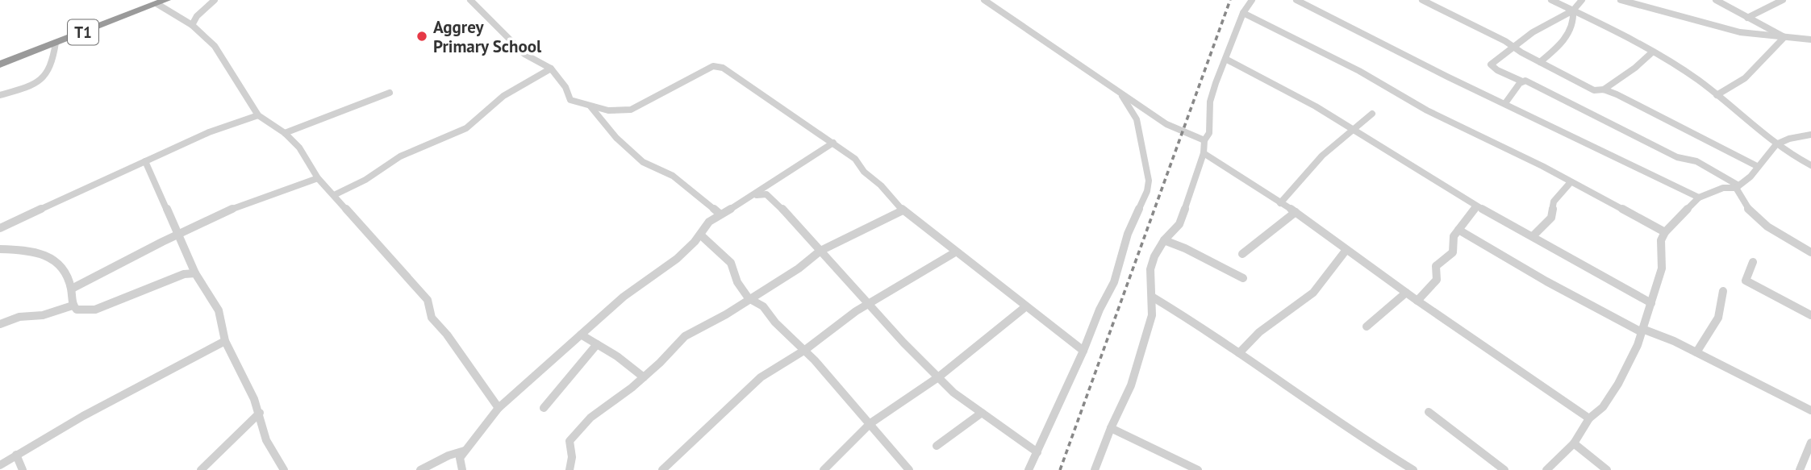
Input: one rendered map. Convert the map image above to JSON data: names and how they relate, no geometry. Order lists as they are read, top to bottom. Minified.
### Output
{"streets":{"highway":["T1"]},"places":["Aggrey Primary School"]}
